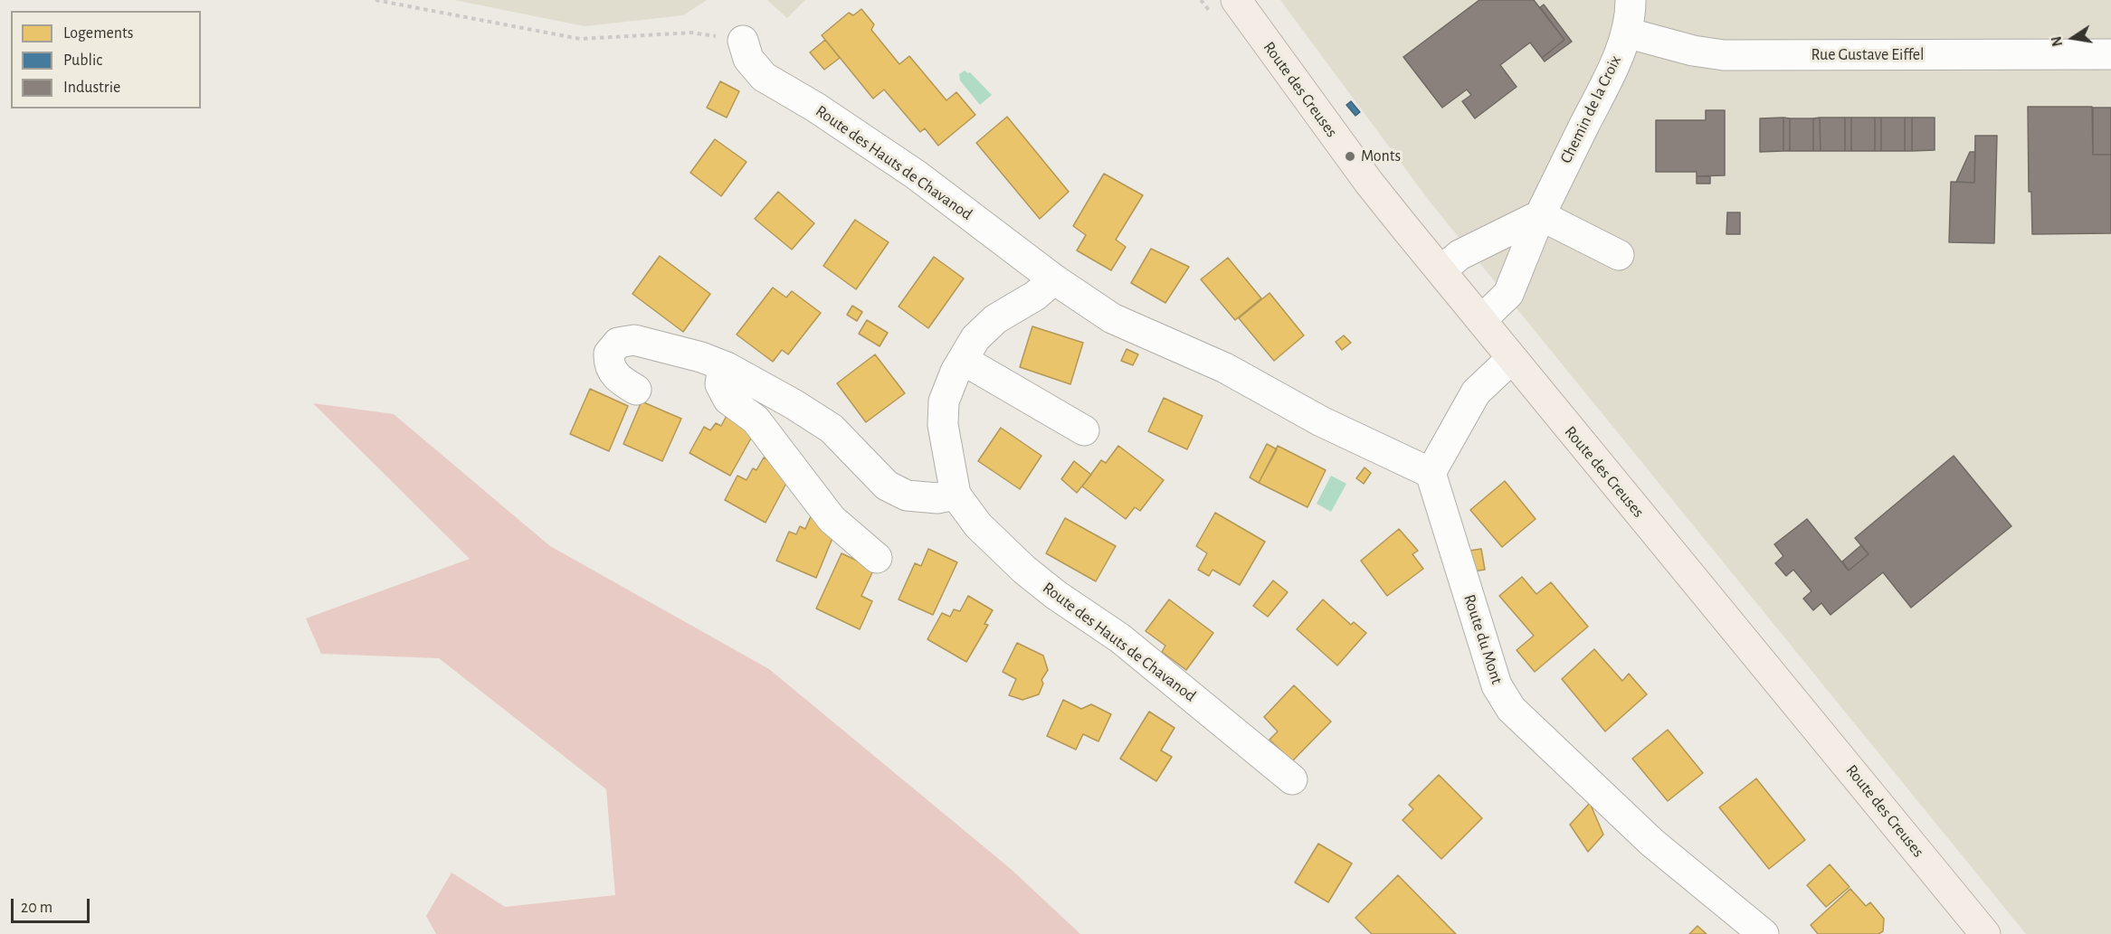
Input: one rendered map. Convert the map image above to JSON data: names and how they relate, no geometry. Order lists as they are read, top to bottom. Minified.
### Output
{"streets":{"main road":["Route des Creuses"],"street":["Rue Gustave Eiffel","Chemin de la Croix","Route des Hauts de Chavanod","Route du Mont"]},"crossings":[["Rue Gustave Eiffel","Chemin de la Croix"],["Route des Creuses","Chemin de la Croix"],["Route des Hauts de Chavanod","Route du Mont"]],"places":["Monts"],"legend":["Logements","Public","Industrie"],"scale_bar":"20 m","north":"left"}
